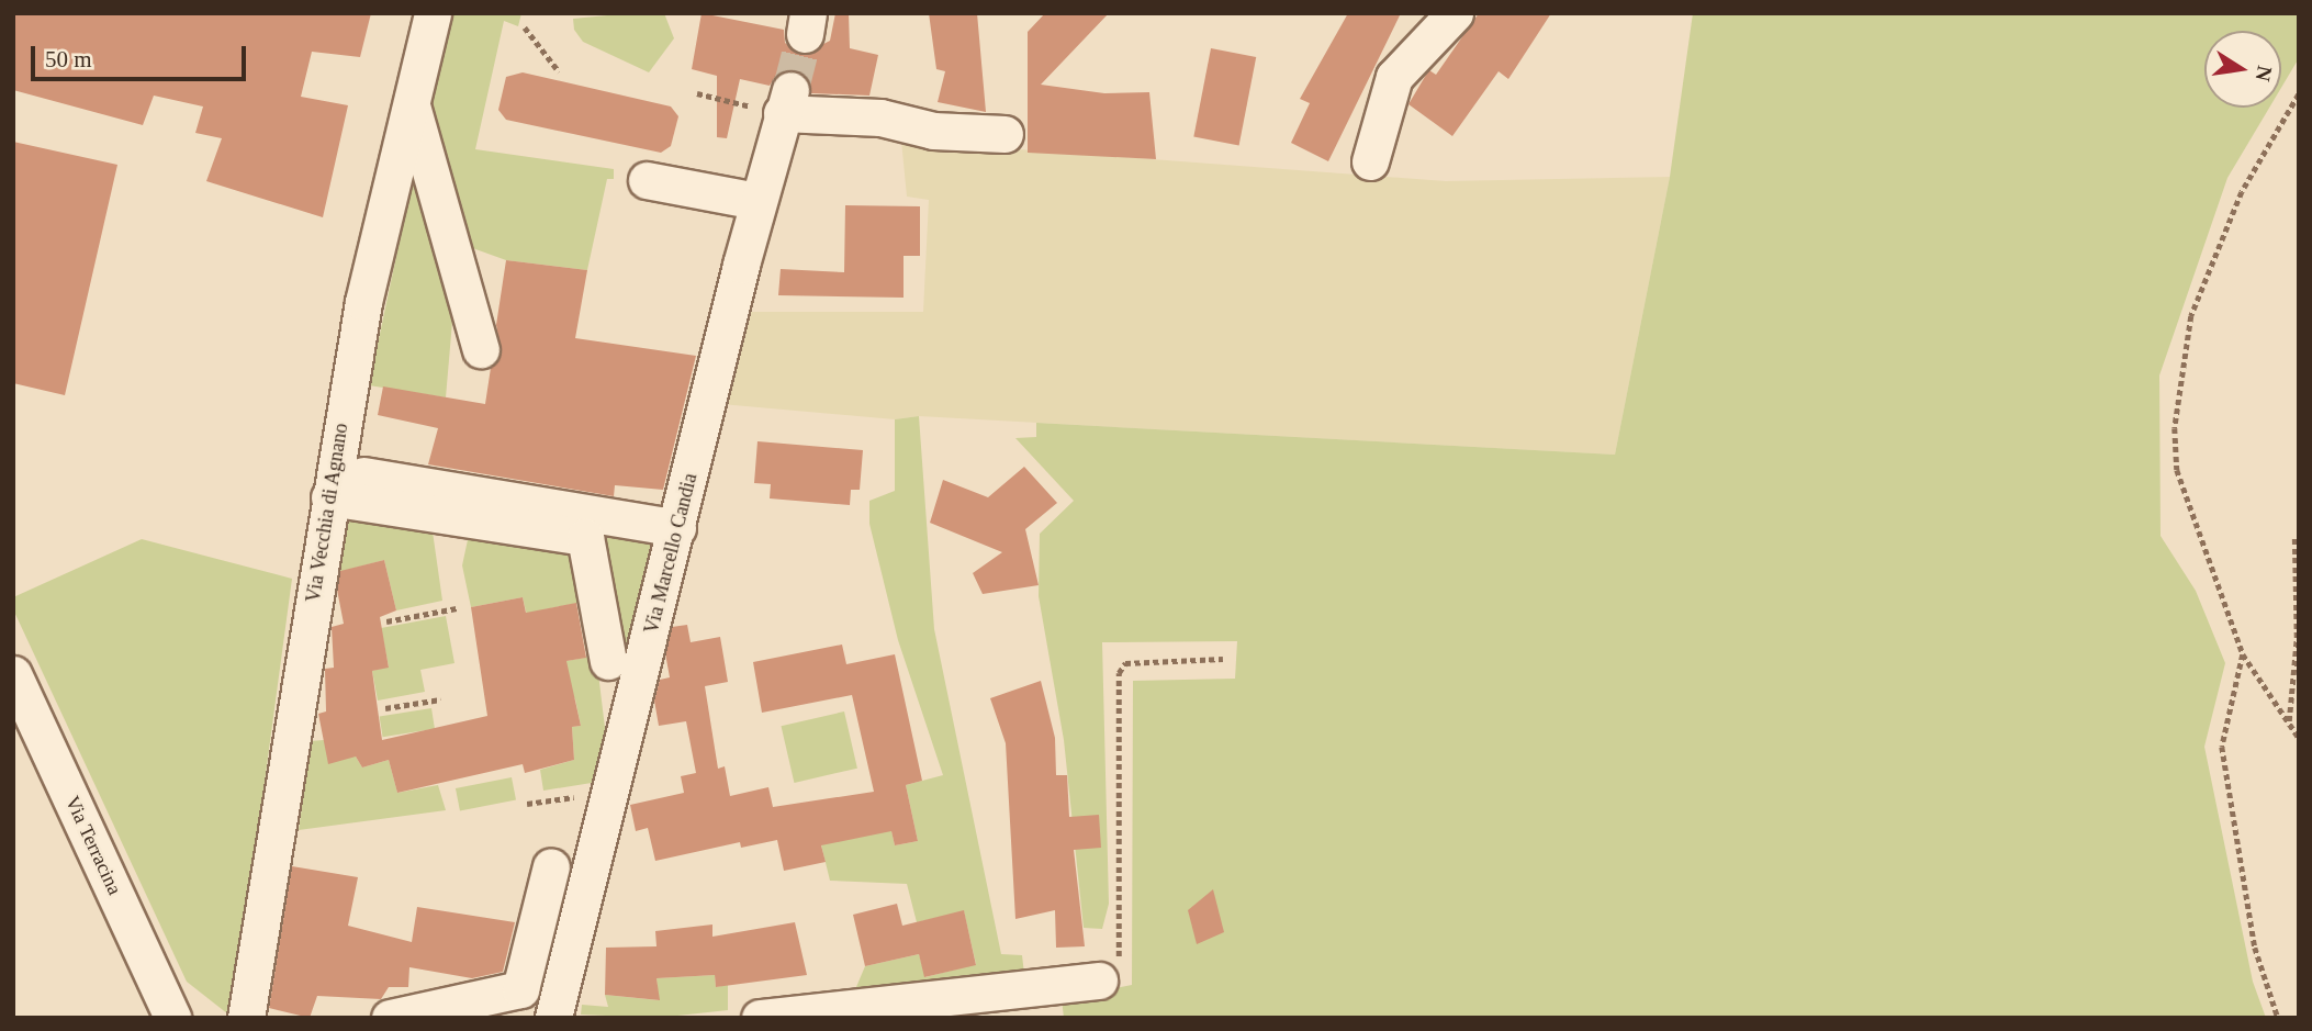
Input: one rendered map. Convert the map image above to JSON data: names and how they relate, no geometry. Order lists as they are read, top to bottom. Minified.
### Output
{"streets":{"street":["Via Vecchia di Agnano","Via Marcello Candia","Via Terracina"]},"scale_bar":"50 m","north":"right"}
